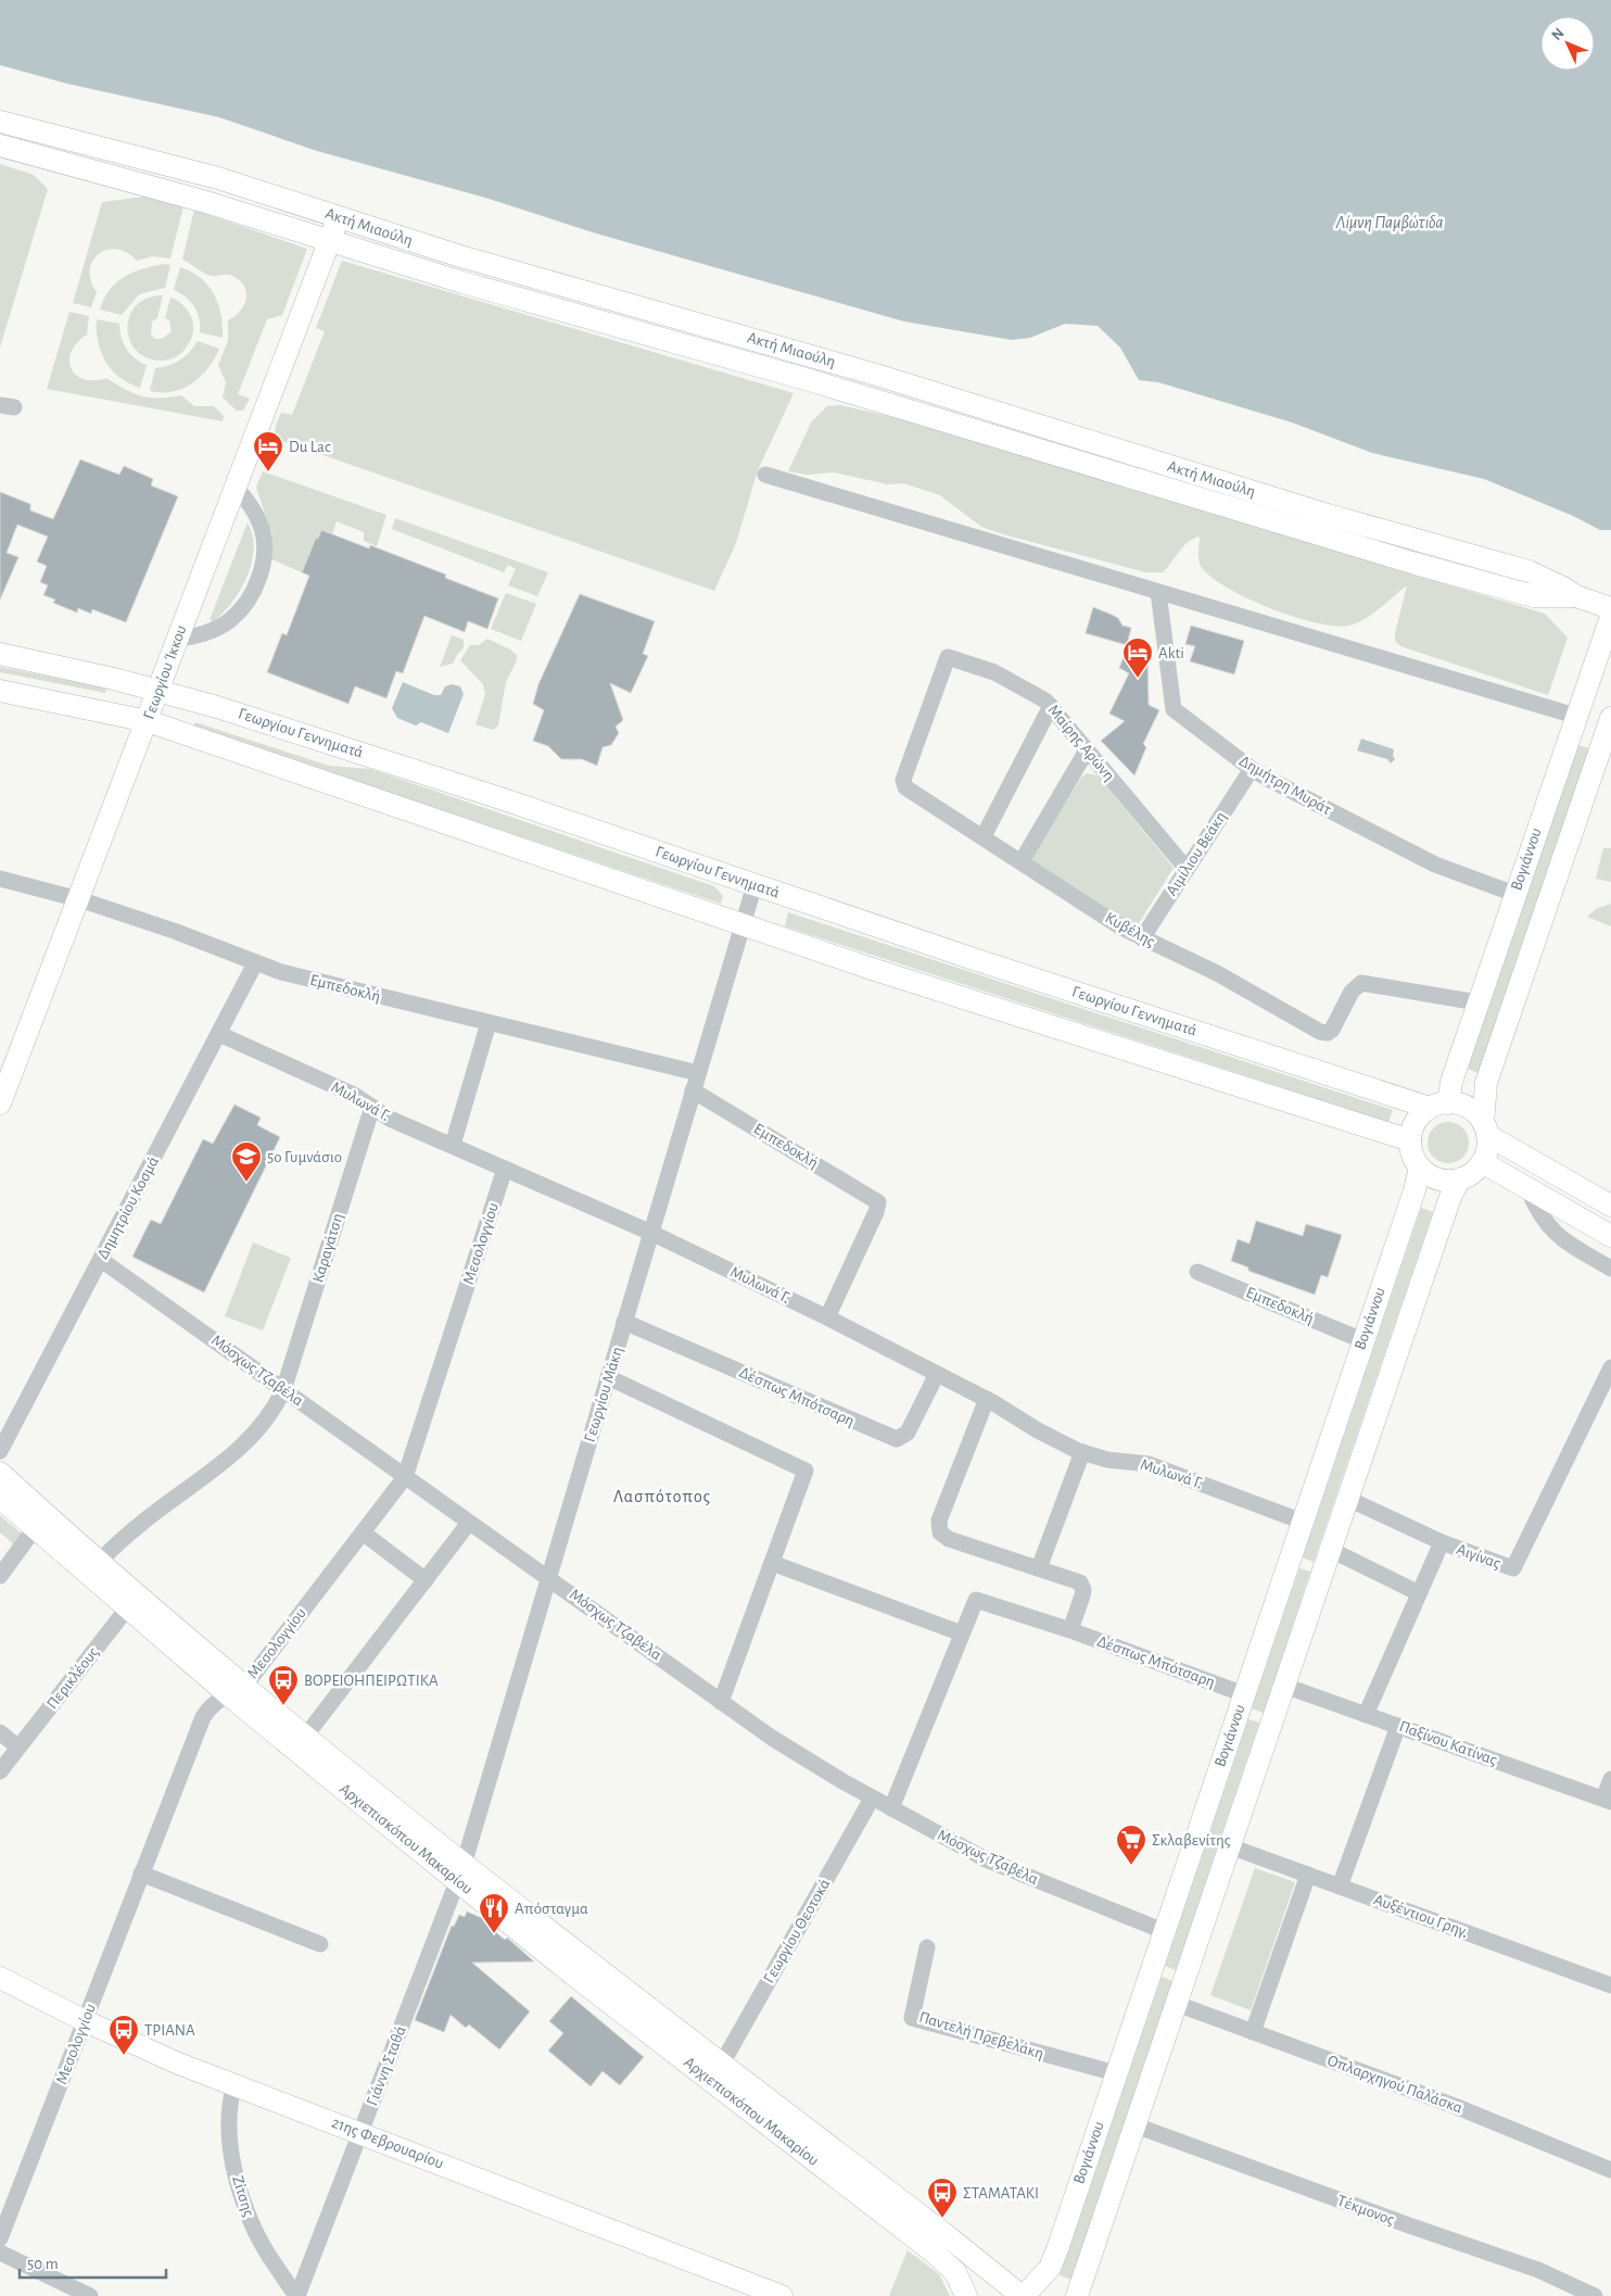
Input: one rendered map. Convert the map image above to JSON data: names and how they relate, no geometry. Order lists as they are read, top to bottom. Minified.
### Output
{"streets":{"street":["Ακτή Μιαούλη","Γεωργίου Ίκκου","Γεωργίου Γεννηματά","Μαίρης Αρώνη","Δημήτρη Μυράτ","Αιμίλιου Βεάκη","Βογιάννου","Κυβέλης","Εμπεδοκλή","Μυλωνά Γ.","Δημητρίου Κοσμά","Μεσολογγίου","Καραγάτση","Μόσχως Τζαβέλα","Γεωργίου Μάκη","Δέσπως Μπότσαρη","Αιγίνας","Περικλέους","Παξίνου Κατίνας","Αρχιεπισκόπου Μακαρίου","Αυξέντιου Γρηγ.","Γεωργίου Θεοτοκά","Παντελή Πρεβελάκη","Γιάννη Σταθά","Οπλαρχηγού Παλάσκα","21ης Φεβρουαρίου","Ζίτσης","Τέκμονος"]},"crossings":[["Ακτή Μιαούλη","Γεωργίου Ίκκου"],["Γεωργίου Ίκκου","Γεωργίου Γεννηματά"],["Γεωργίου Ίκκου","Εμπεδοκλή"],["Γεωργίου Γεννηματά","Βογιάννου"],["Γεωργίου Γεννηματά","Γεωργίου Μάκη"],["Μαίρης Αρώνη","Αιμίλιου Βεάκη"],["Μαίρης Αρώνη","Κυβέλης"],["Δημήτρη Μυράτ","Αιμίλιου Βεάκη"],["Δημήτρη Μυράτ","Βογιάννου"],["Αιμίλιου Βεάκη","Κυβέλης"],["Βογιάννου","Κυβέλης"],["Βογιάννου","Εμπεδοκλή"],["Βογιάννου","Μυλωνά Γ."],["Βογιάννου","Μόσχως Τζαβέλα"],["Βογιάννου","Δέσπως Μπότσαρη"],["Βογιάννου","Παντελή Πρεβελάκη"],["Εμπεδοκλή","Μυλωνά Γ."],["Εμπεδοκλή","Δημητρίου Κοσμά"],["Εμπεδοκλή","Γεωργίου Μάκη"],["Μυλωνά Γ.","Δημητρίου Κοσμά"],["Μυλωνά Γ.","Μεσολογγίου"],["Μυλωνά Γ.","Καραγάτση"],["Μυλωνά Γ.","Γεωργίου Μάκη"],["Μυλωνά Γ.","Δέσπως Μπότσαρη"],["Δημητρίου Κοσμά","Μόσχως Τζαβέλα"],["Μεσολογγίου","Μόσχως Τζαβέλα"],["Μεσολογγίου","Αρχιεπισκόπου Μακαρίου"],["Μεσολογγίου","21ης Φεβρουαρίου"],["Καραγάτση","Μόσχως Τζαβέλα"],["Μόσχως Τζαβέλα","Γεωργίου Μάκη"],["Μόσχως Τζαβέλα","Γεωργίου Θεοτοκά"],["Γεωργίου Μάκη","Δέσπως Μπότσαρη"],["Γεωργίου Μάκη","Αρχιεπισκόπου Μακαρίου"],["Γεωργίου Μάκη","Γιάννη Σταθά"],["Αιγίνας","Παξίνου Κατίνας"],["Περικλέους","Αρχιεπισκόπου Μακαρίου"],["Αρχιεπισκόπου Μακαρίου","Γιάννη Σταθά"],["Γιάννη Σταθά","21ης Φεβρουαρίου"],["Γιάννη Σταθά","Ζίτσης"],["21ης Φεβρουαρίου","Ζίτσης"]],"districts":["Λασπότοπος"],"water":["Λίμνη Παμβώτιδα"],"places":{"hotel":["Du Lac","Akti"],"school or university":["5ο Γυμνάσιο"],"bus stop":["ΒΟΡΕΙΟΗΠΕΙΡΩΤΙΚΑ","ΤΡΙΑΝΑ","ΣΤΑΜΑΤΑΚΙ"],"supermarket":["Σκλαβενίτης"],"restaurant":["Απόσταγμα"]},"scale_bar":"50 m","north":"top left"}
